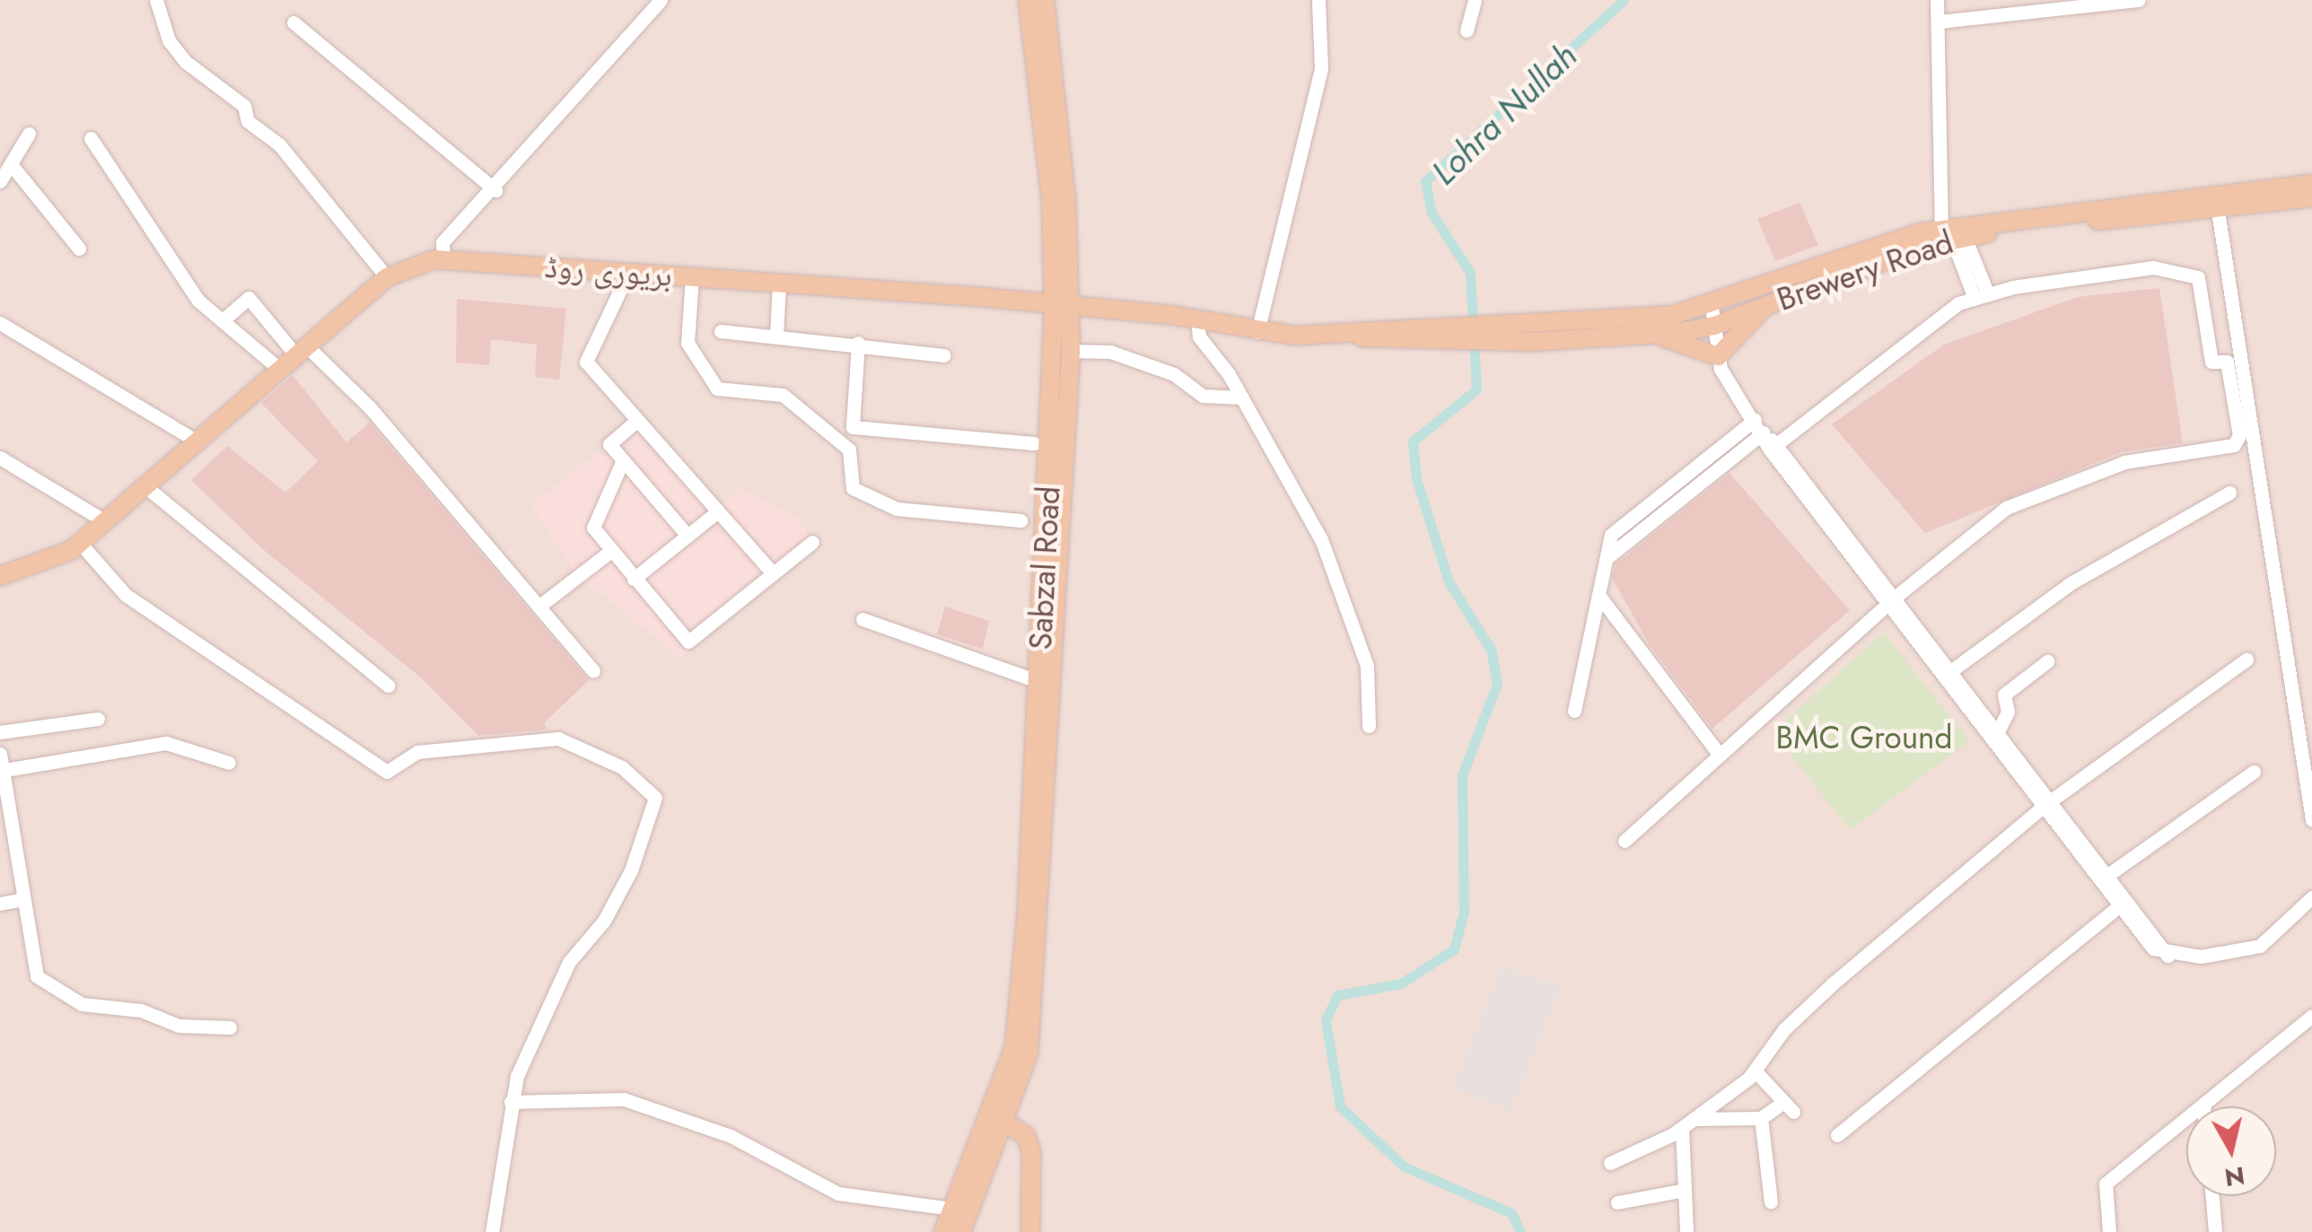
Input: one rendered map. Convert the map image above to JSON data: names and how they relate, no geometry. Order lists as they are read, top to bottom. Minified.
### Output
{"streets":{"main road":["بریوری روڈ","Brewery Road","Sabzal Road"]},"crossings":[["بریوری روڈ","Brewery Road"],["بریوری روڈ","Sabzal Road"]],"water":["Lohra Nullah"],"parks":["BMC Ground"],"north":"bottom"}
